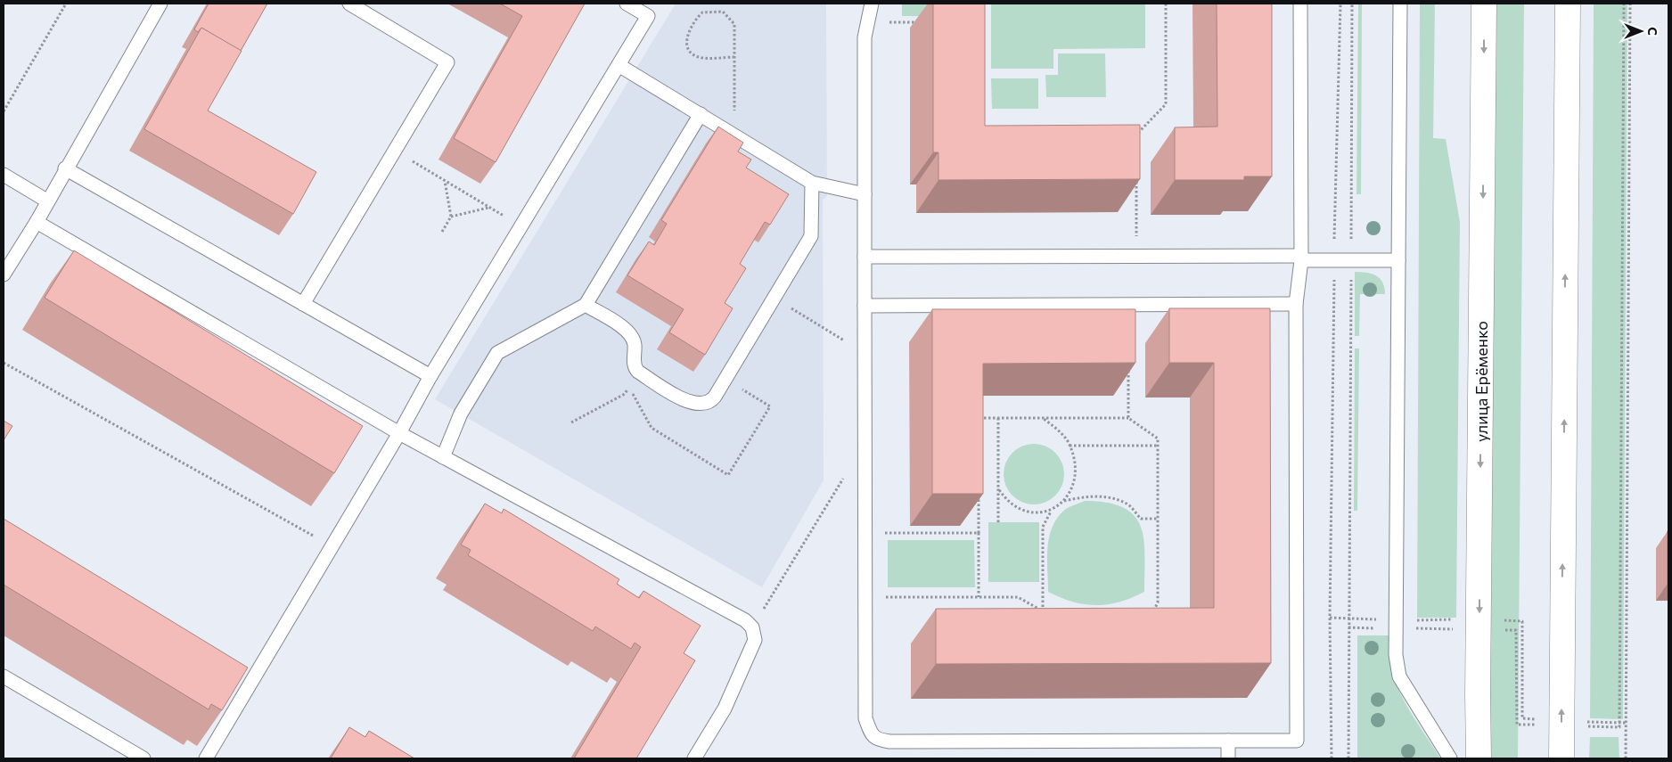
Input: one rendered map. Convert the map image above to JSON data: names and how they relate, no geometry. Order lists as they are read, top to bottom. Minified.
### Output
{"streets":{"street":["улица Ерёменко"]},"north":"right"}
